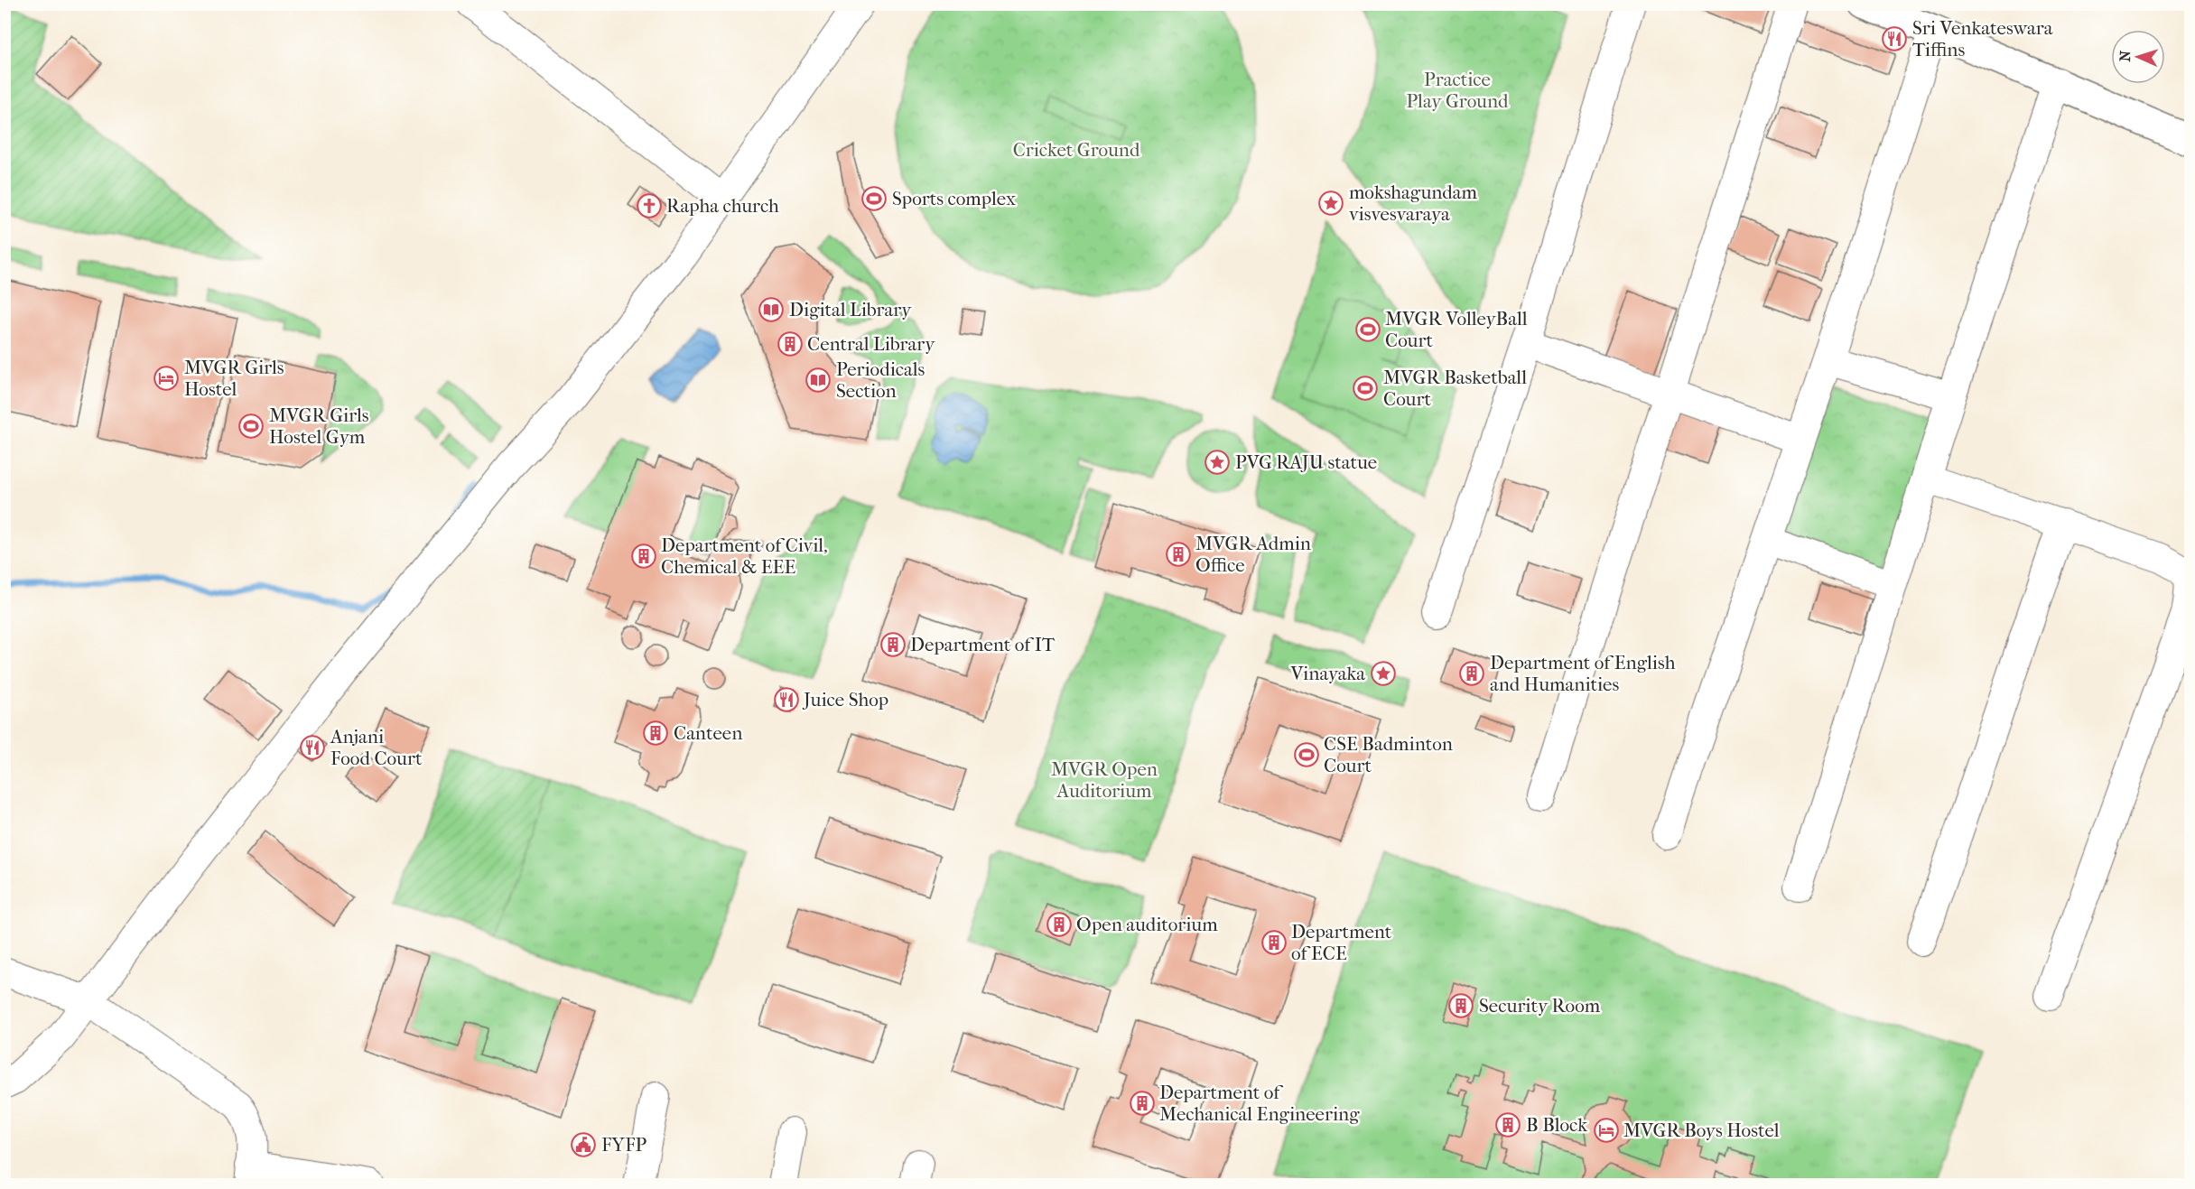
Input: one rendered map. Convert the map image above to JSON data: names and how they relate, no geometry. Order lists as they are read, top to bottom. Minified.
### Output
{"parks":["Practice Play Ground","Cricket Ground","MVGR Open Auditorium"],"places":{"restaurant":["Sri Venkateswara Tiffins","Juice Shop","Anjani Food Court"],"sports":["Sports complex","MVGR VolleyBall Court","MVGR Basketball Court","MVGR Girls Hostel Gym","CSE Badminton Court"],"place":["mokshagundam visvesvaraya","PVG RAJU statue","Vinayaka"],"church":["Rapha church"],"library":["Digital Library","Periodicals Section"],"building":["Central Library","MVGR Admin Office","Department of Civil, Chemical & EEE","Department of IT","Department of English and Humanities","Canteen","Open auditorium","Department of ECE","Security Room","Department of Mechanical Engineering","B Block"],"hotel":["MVGR Girls Hostel","MVGR Boys Hostel"],"public building":["FYFP"]},"north":"left"}
